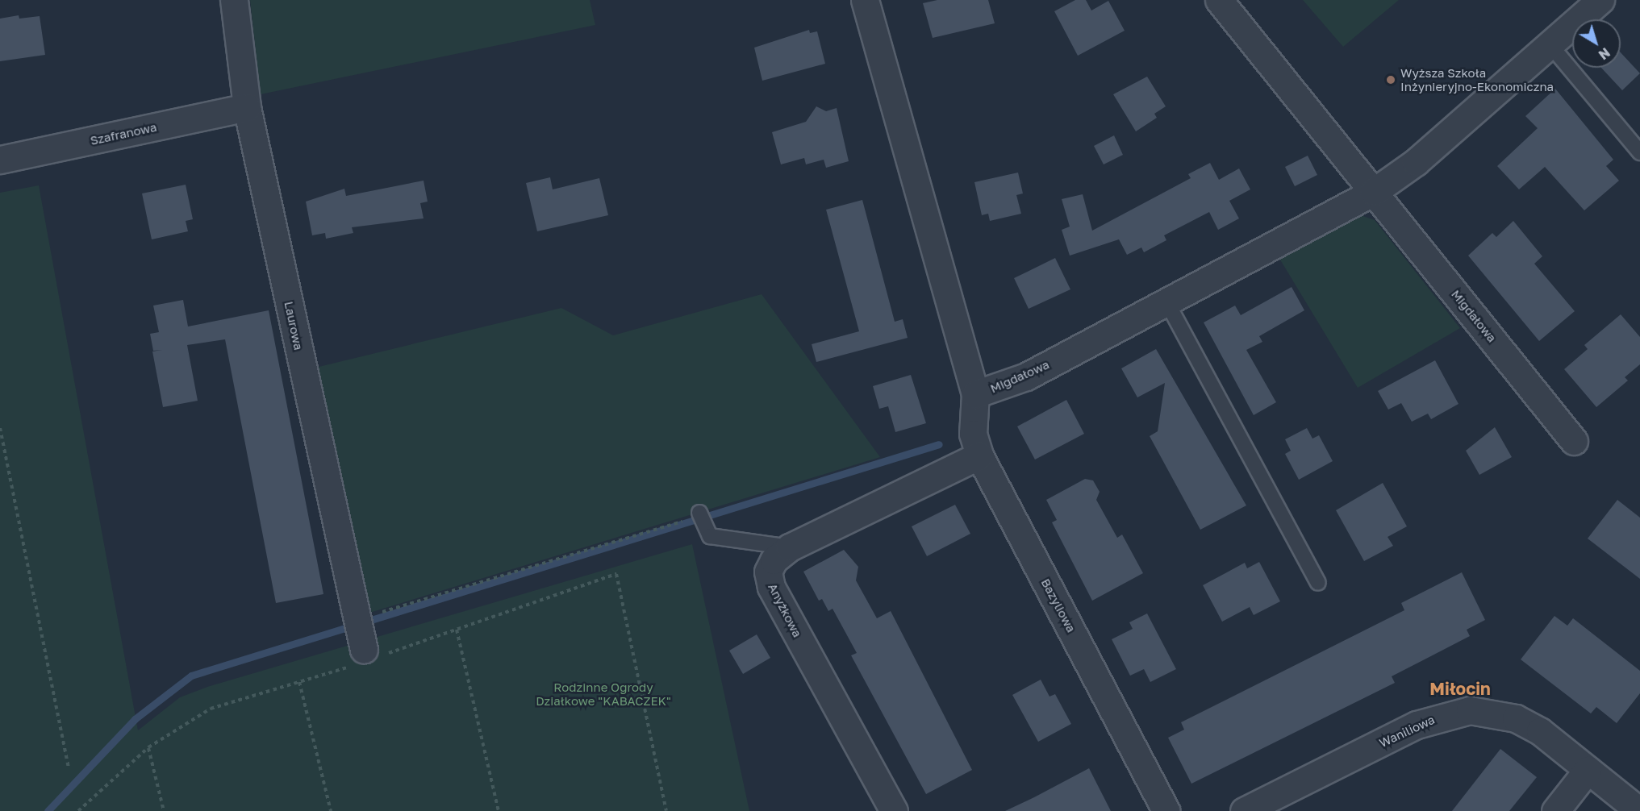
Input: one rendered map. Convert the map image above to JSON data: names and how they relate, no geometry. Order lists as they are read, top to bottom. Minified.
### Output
{"streets":{"street":["Szafranowa","Migdałowa","Laurowa","Bazyliowa","Anyżkowa","Waniliowa"]},"crossings":[["Szafranowa","Laurowa"],["Migdałowa","Bazyliowa"],["Bazyliowa","Anyżkowa"]],"districts":["Miłocin"],"parks":["Rodzinne Ogrody Działkowe \"KABACZEK\""],"places":["Wyższa Szkoła Inżynieryjno-Ekonomiczna"],"north":"bottom right"}
